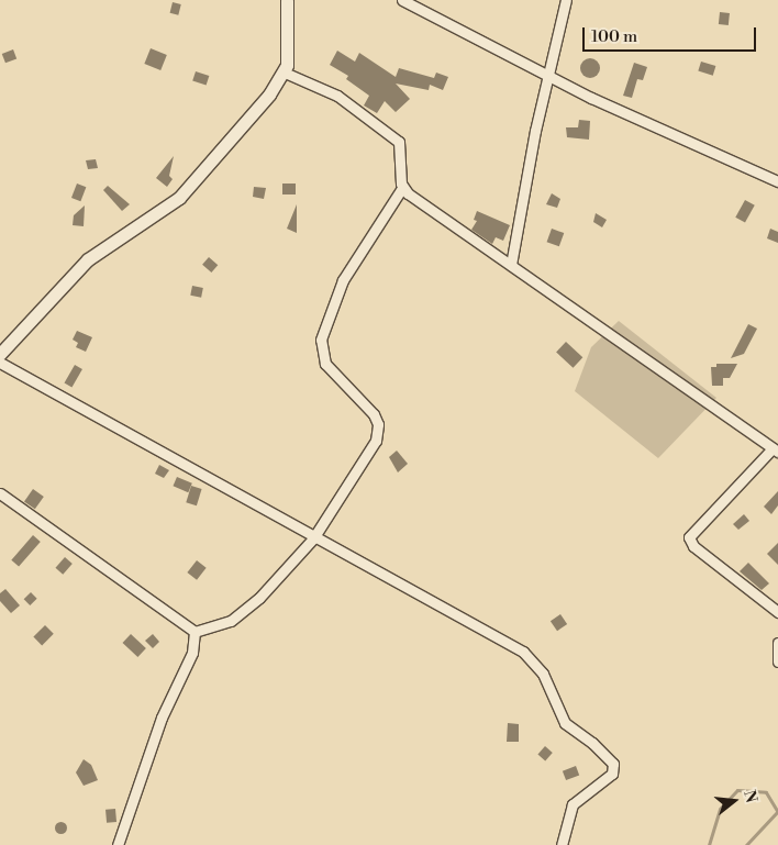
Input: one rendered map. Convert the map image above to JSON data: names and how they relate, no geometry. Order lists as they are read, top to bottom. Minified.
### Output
{"scale_bar":"100 m","north":"right"}
